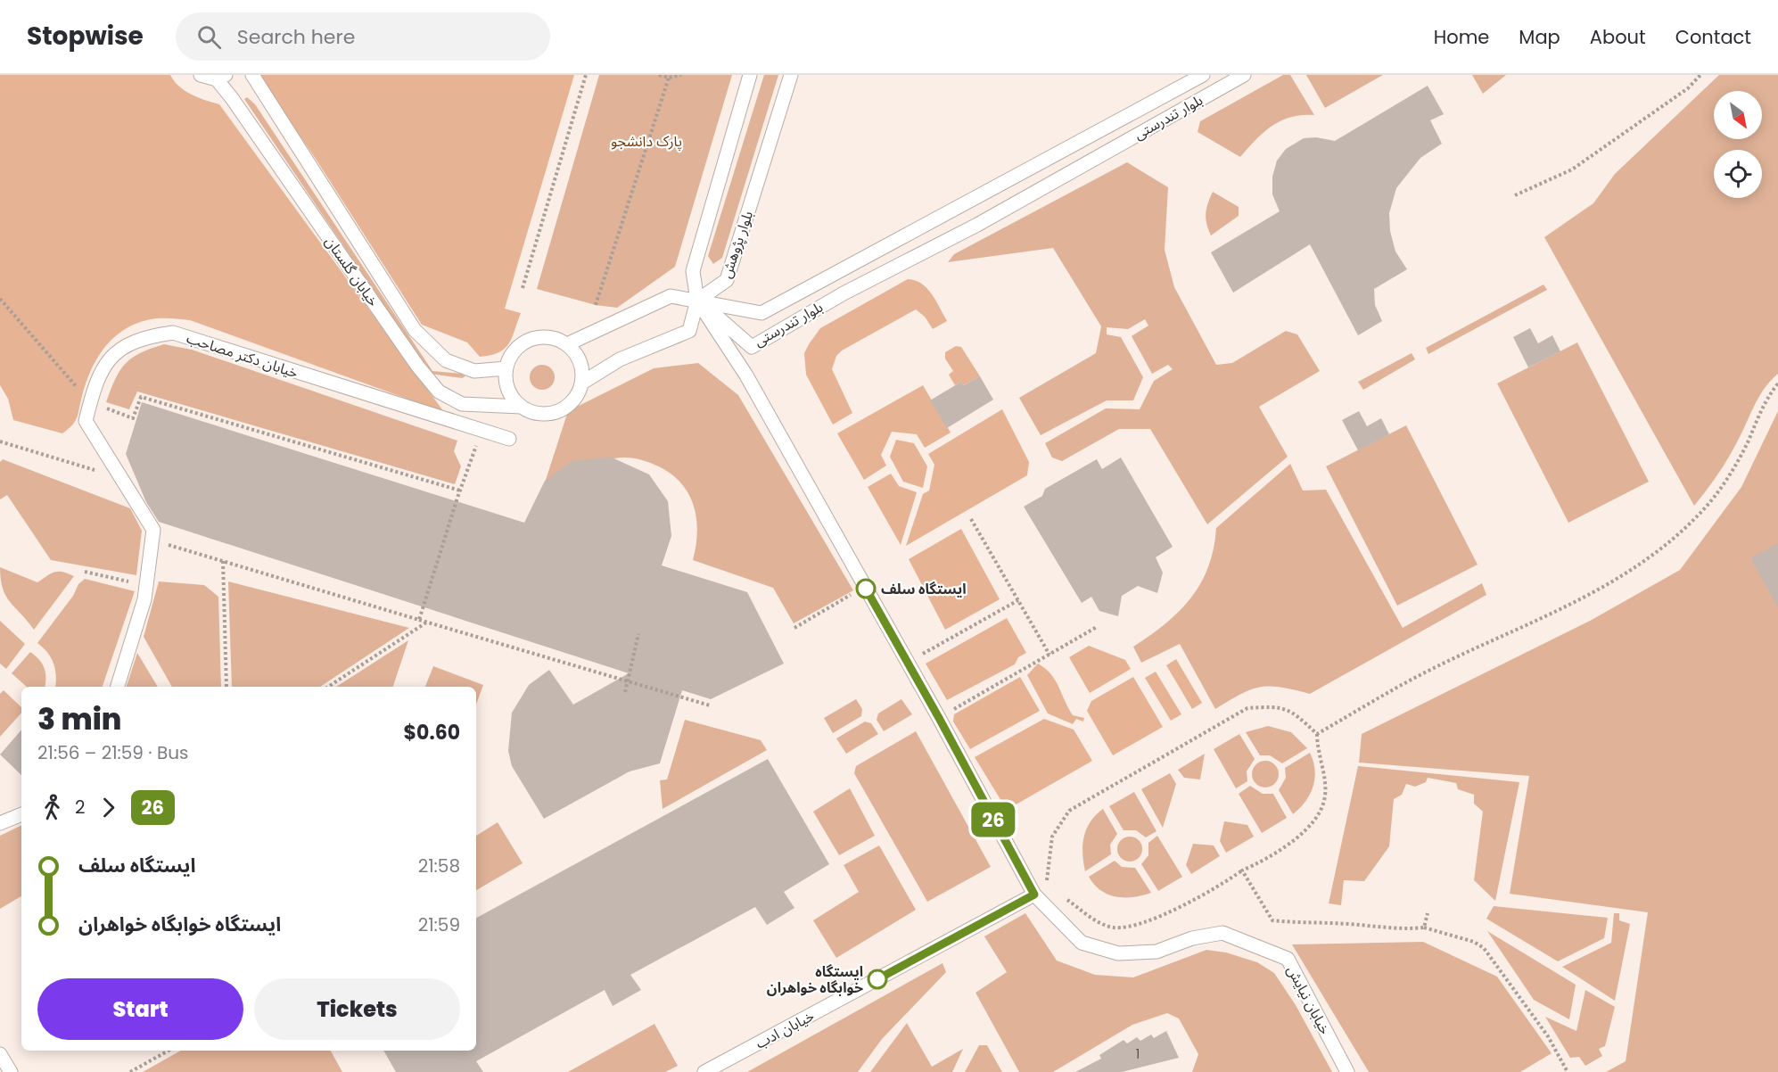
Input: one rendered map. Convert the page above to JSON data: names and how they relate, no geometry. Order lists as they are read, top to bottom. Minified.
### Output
{"streets":{"lane":["بلوار تندرستی","بلوار پژوهش","خیابان گلستان","خیابان دکتر مصاحب","خیابان نیایش","خیابان ادب"]},"crossings":[["بلوار تندرستی","بلوار پژوهش"],["بلوار تندرستی","خیابان نیایش"],["بلوار پژوهش","خیابان نیایش"],["خیابان نیایش","خیابان ادب"]],"parks":["پارک دانشجو"],"places":["ایستگاه سلف","ایستگاه خوابگاه خواهران"],"lines":["bus line 26"],"house_numbers":["1"],"north":"bottom right","page":{"header":"Stopwise","search":"Search here","nav":["Home","Map","About","Contact"],"on_map":"26","heading":["3 min","21:56 – 21:59 · Bus","$0.60"],"legs":["2","26"],"list":[{"name":"ایستگاه سلف","value":"21:58"},{"name":"ایستگاه خوابگاه خواهران","value":"21:59"}],"buttons":["Start","Tickets"]}}
